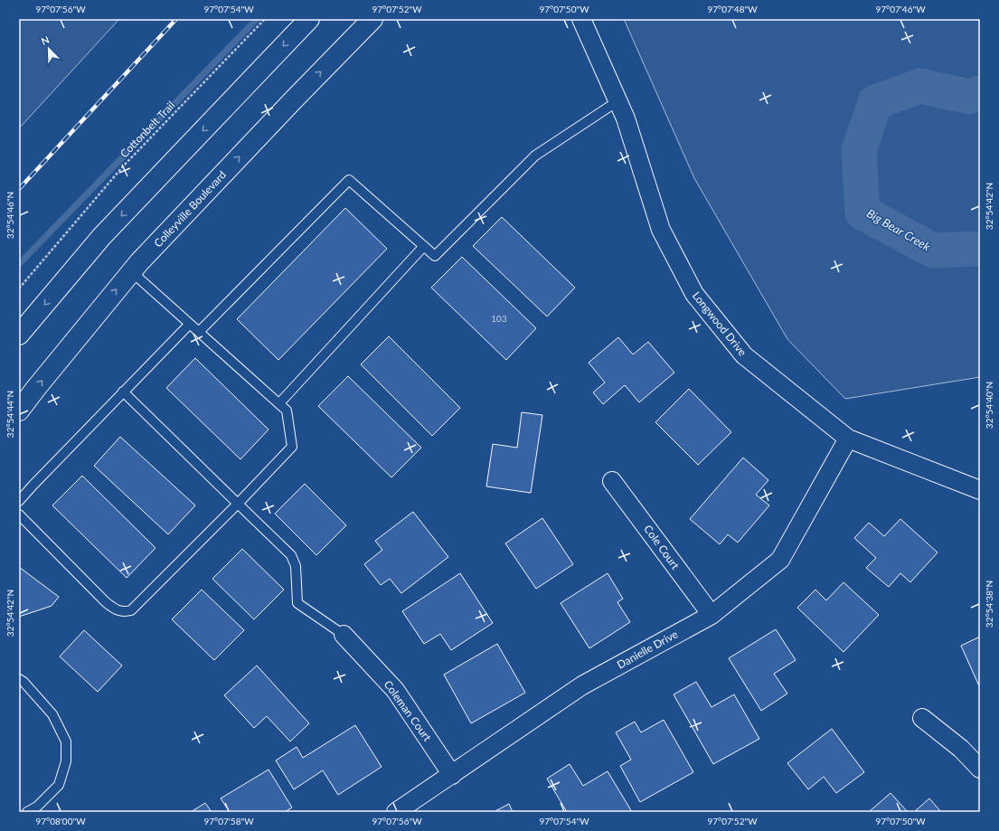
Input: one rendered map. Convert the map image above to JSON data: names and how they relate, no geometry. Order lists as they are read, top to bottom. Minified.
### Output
{"streets":{"main road":["Colleyville Boulevard"],"street":["Longwood Drive","Cole Court","Danielle Drive","Coleman Court"],"path":["Cottonbelt Trail"]},"crossings":[["Longwood Drive","Danielle Drive"],["Cole Court","Danielle Drive"],["Danielle Drive","Coleman Court"]],"water":["Big Bear Creek"],"house_numbers":["103"],"north":"top left","coordinates":["97°07'56\"W","97°07'54\"W","97°07'52\"W","97°07'50\"W","97°07'48\"W","97°07'46\"W","32°54'42\"N","32°54'46\"N","32°54'40\"N","32°54'44\"N","32°54'38\"N","97°08'00\"W","97°07'58\"W"]}
